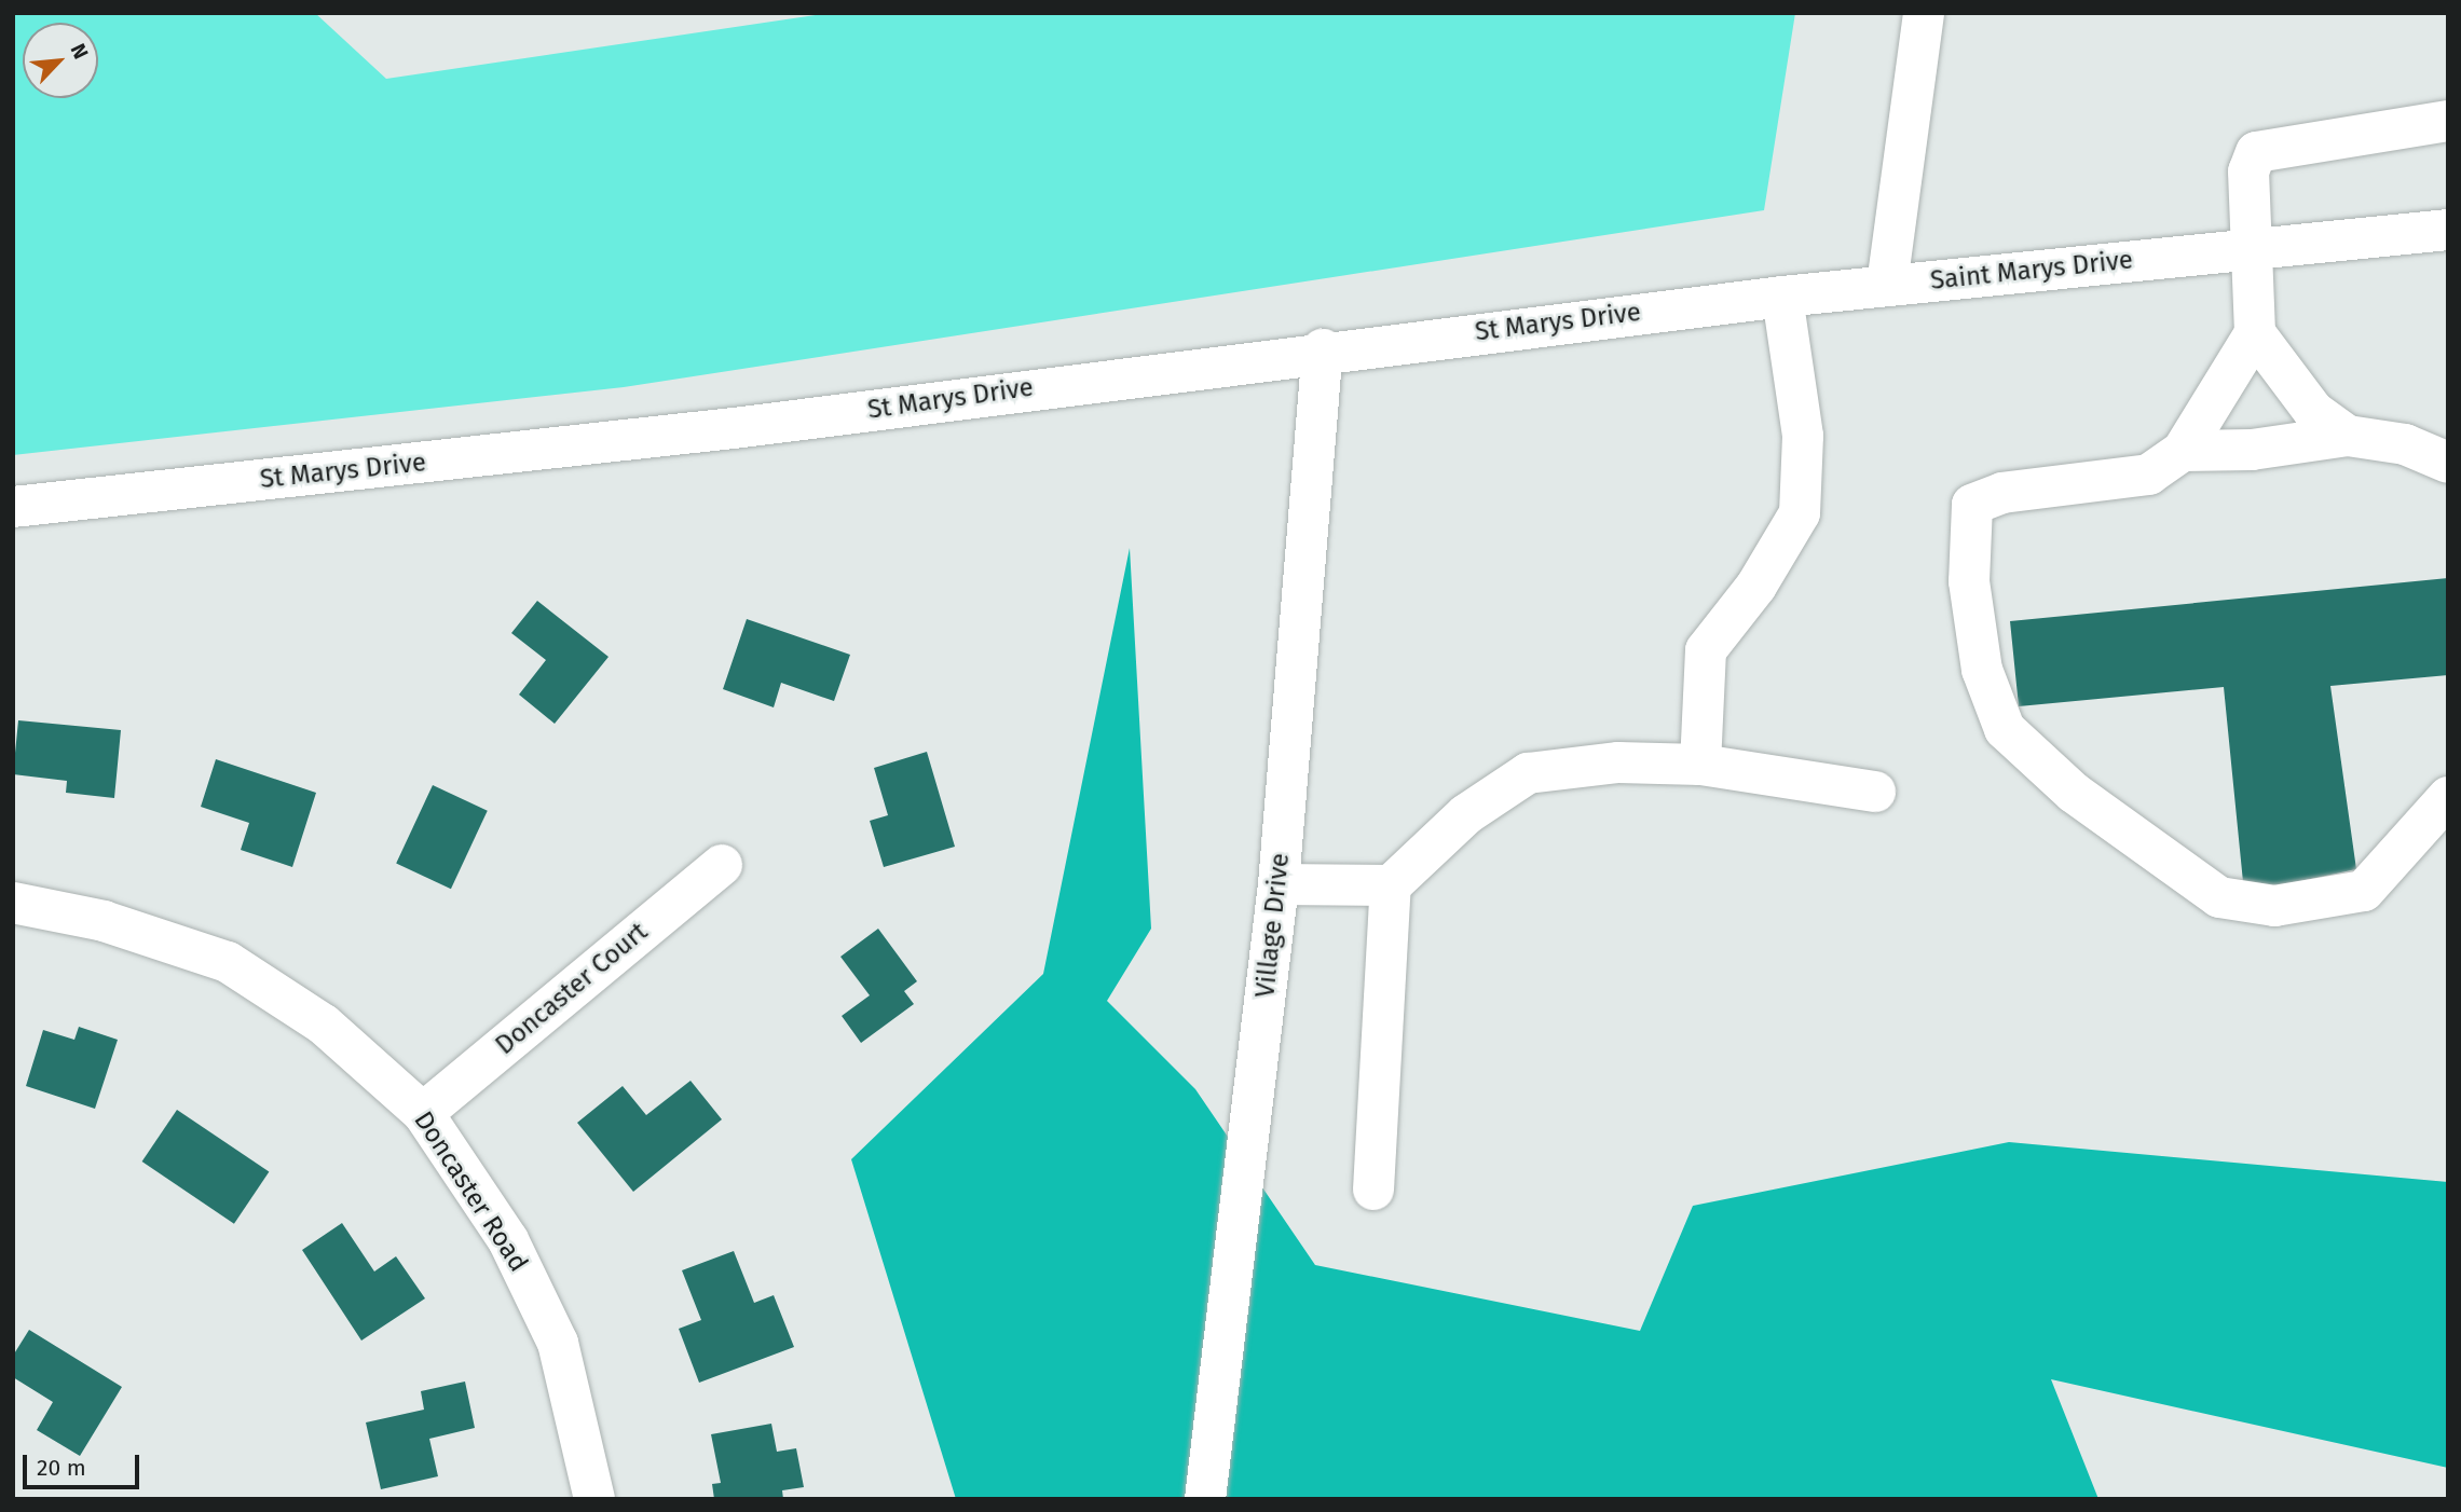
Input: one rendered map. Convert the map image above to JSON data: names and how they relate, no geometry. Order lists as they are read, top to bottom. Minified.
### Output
{"streets":{"street":["Saint Marys Drive","St Marys Drive","Village Drive","Doncaster Court","Doncaster Road"]},"crossings":[["Saint Marys Drive","St Marys Drive"],["St Marys Drive","Village Drive"],["Doncaster Court","Doncaster Road"]],"scale_bar":"20 m","north":"top right"}
